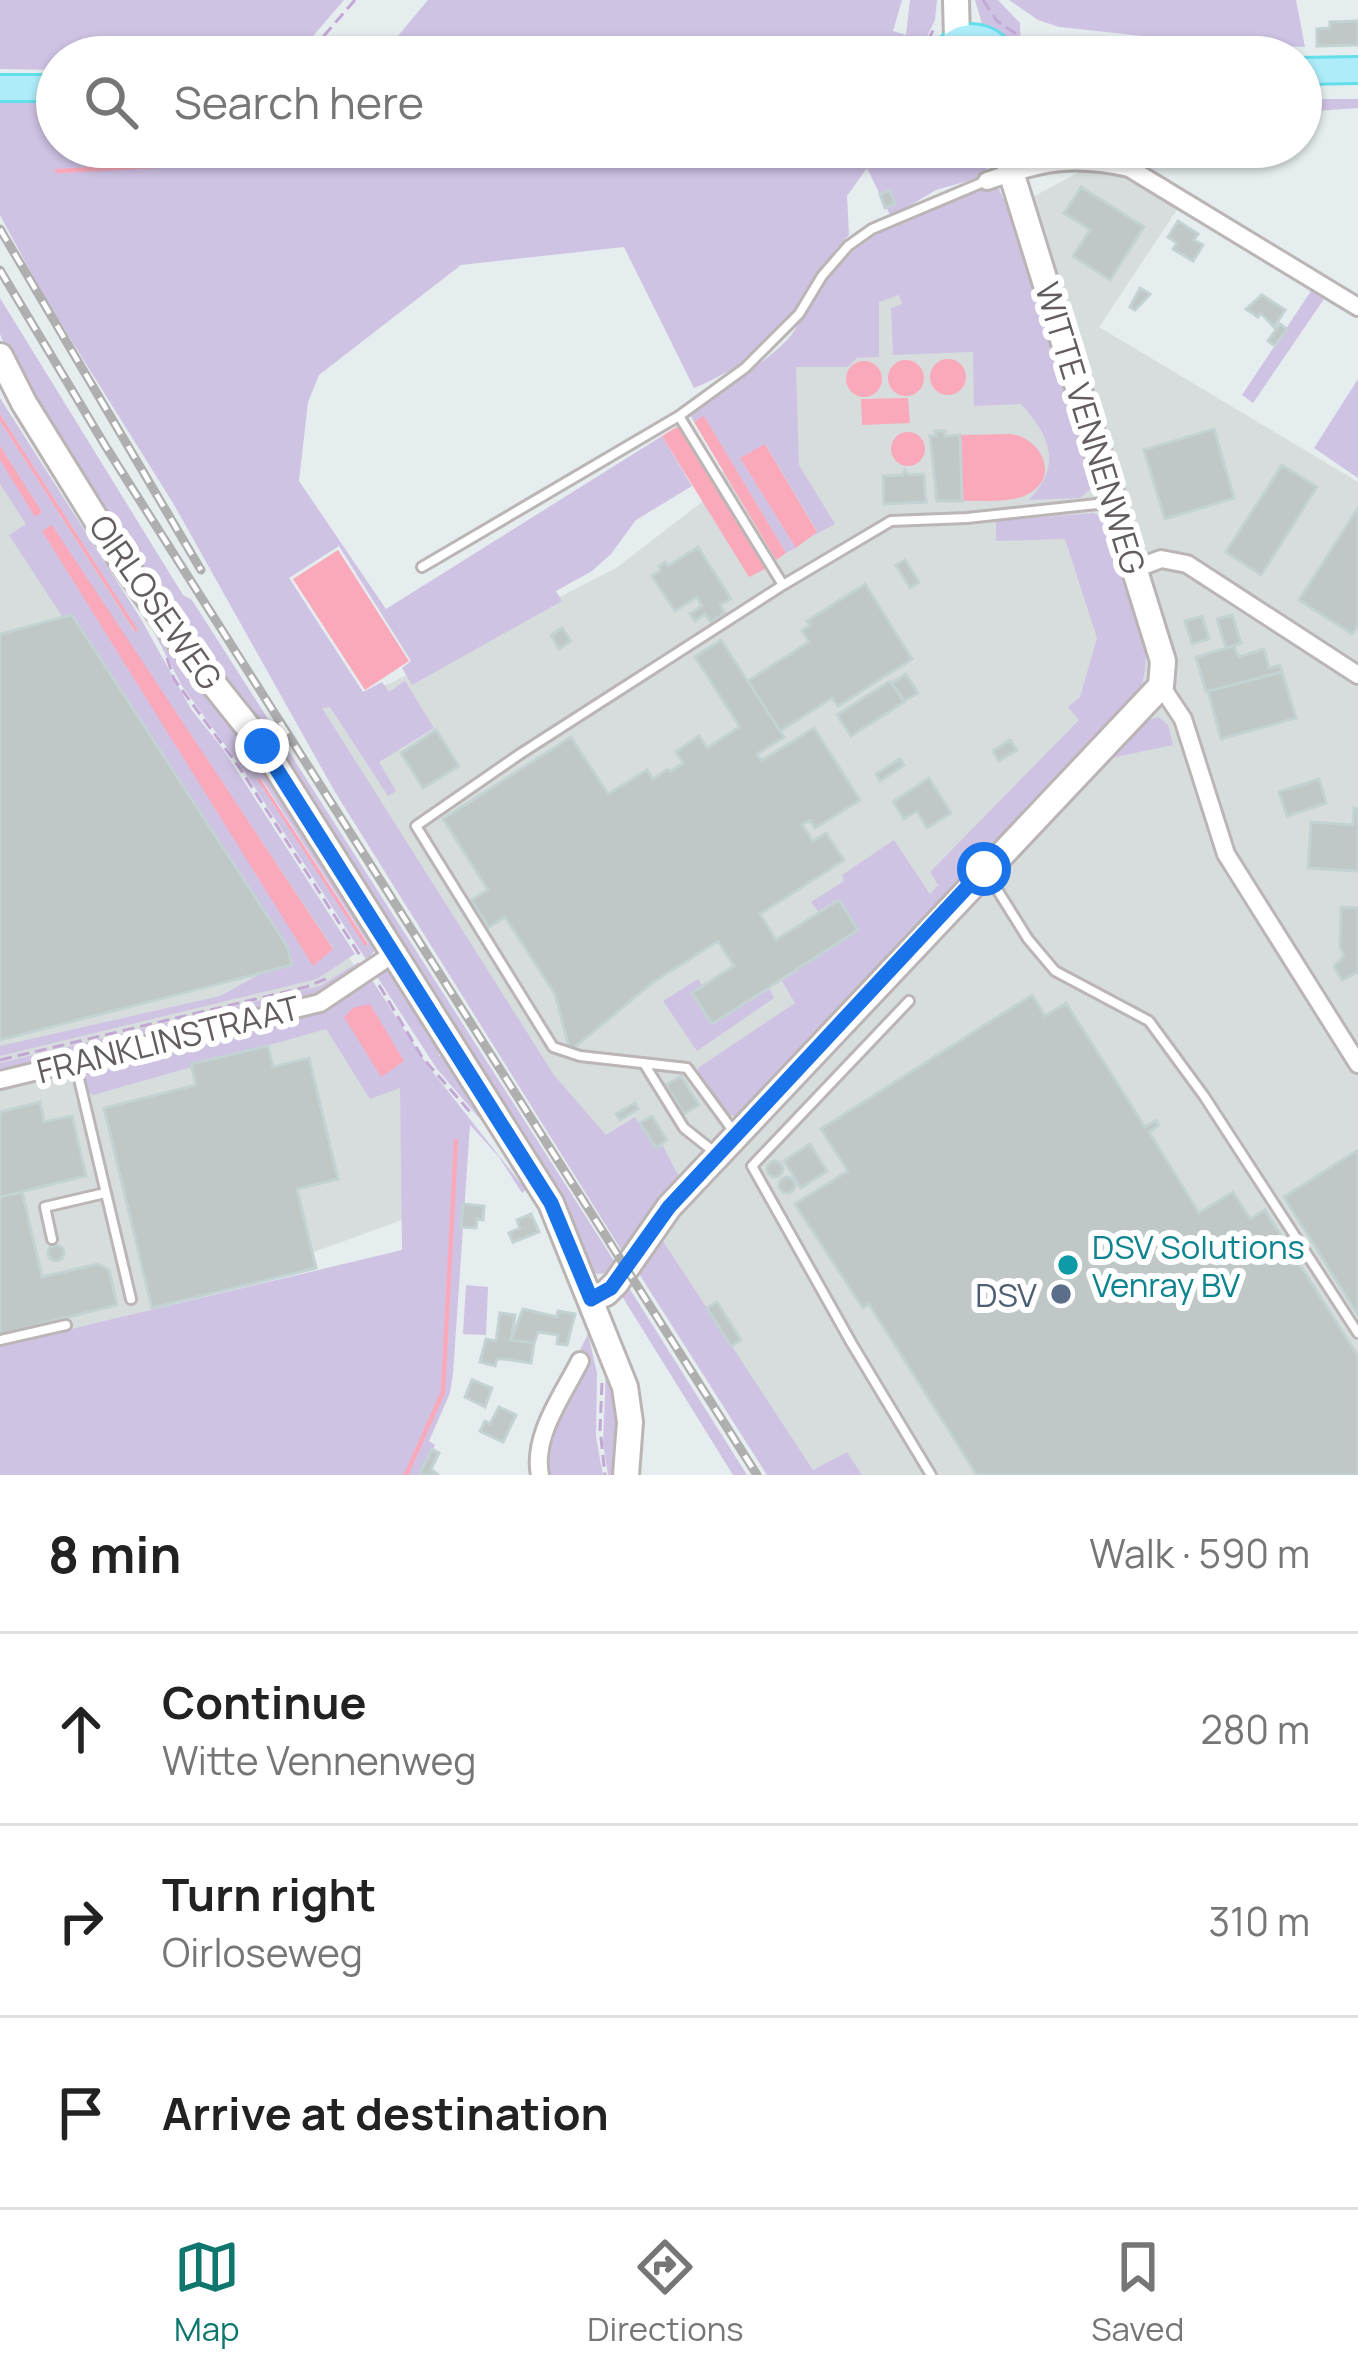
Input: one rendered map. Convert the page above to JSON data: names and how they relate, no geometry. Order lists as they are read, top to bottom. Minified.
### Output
{"streets":{"street":["WITTE VENNENWEG","OIRLOSEWEG","FRANKLINSTRAAT"]},"crossings":[["OIRLOSEWEG","FRANKLINSTRAAT"]],"places":["DSV Solutions Venray BV","DSV"],"page":{"search":"Search here","heading":["8 min","Walk · 590 m"],"list":[["Continue","Witte Vennenweg","280 m"],["Turn right","Oirloseweg","310 m"],"Arrive at destination"],"nav":["Map","Directions","Saved"]}}
